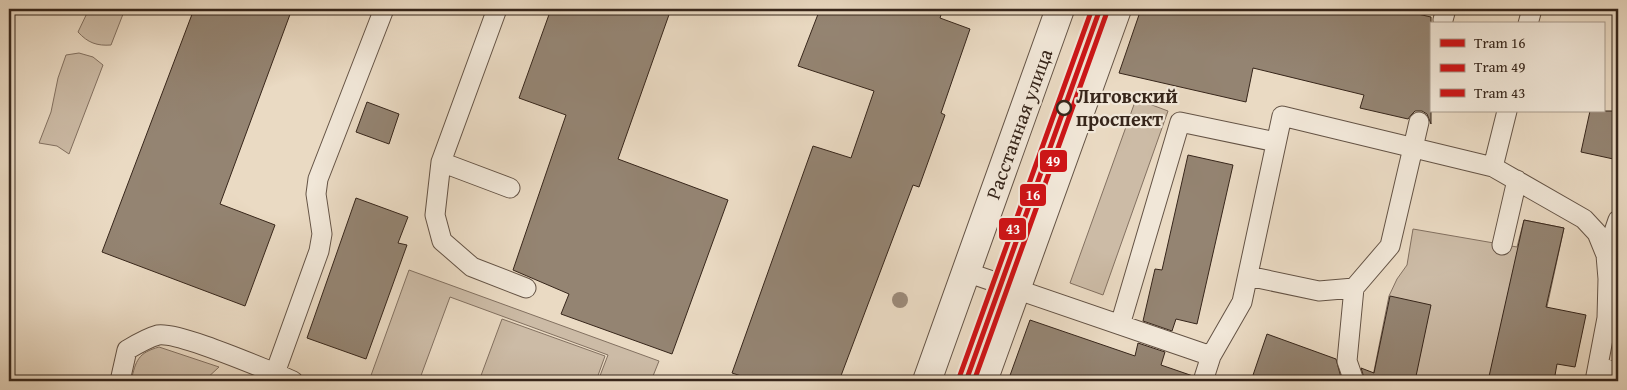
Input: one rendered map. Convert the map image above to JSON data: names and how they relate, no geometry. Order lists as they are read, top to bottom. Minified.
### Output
{"streets":{"street":["Расстанная улица"]},"places":["Лиговский проспект"],"lines":["tram line 16","tram line 43","tram line 49"],"legend":["Tram 16","Tram 49","Tram 43"]}
